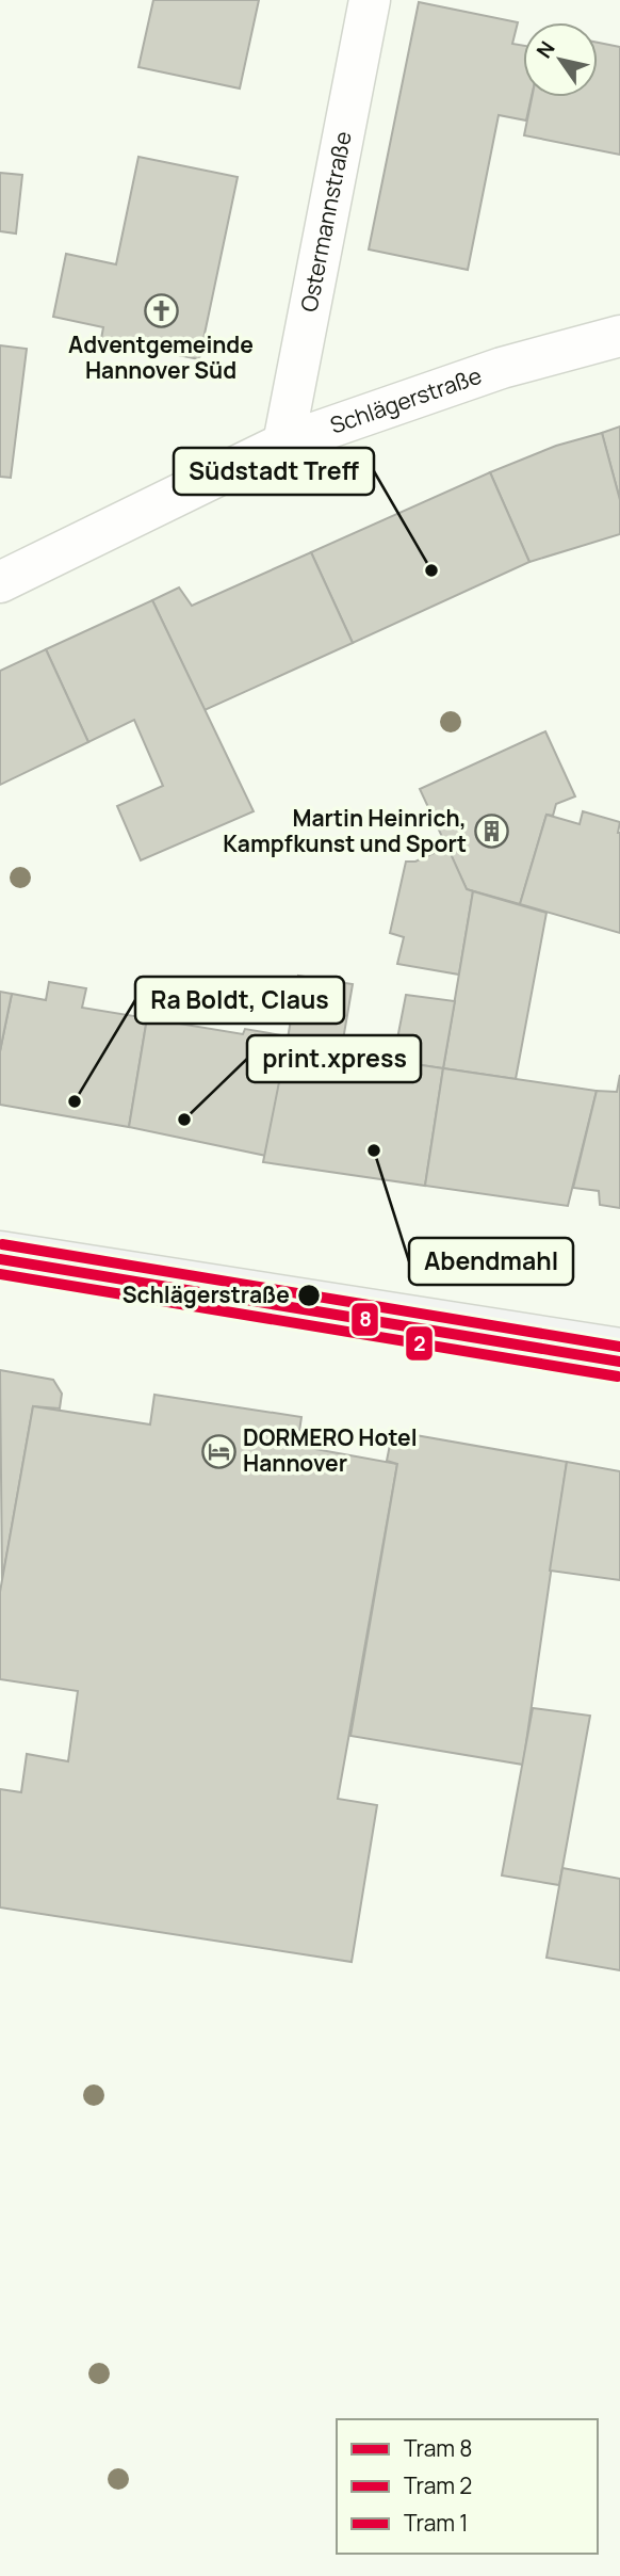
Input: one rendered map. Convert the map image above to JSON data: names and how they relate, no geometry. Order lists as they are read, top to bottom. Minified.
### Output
{"streets":{"street":["Ostermannstraße","Schlägerstraße"]},"crossings":[["Ostermannstraße","Schlägerstraße"]],"places":{"church":["Adventgemeinde Hannover Süd"],"other":["Südstadt Treff","Ra Boldt, Claus","print.xpress","Abendmahl","Schlägerstraße"],"building":["Martin Heinrich, Kampfkunst und Sport"],"hotel":["DORMERO Hotel Hannover"]},"lines":["tram line 1","tram line 8","tram line 2"],"legend":["Tram 8","Tram 2","Tram 1"],"north":"top left"}
